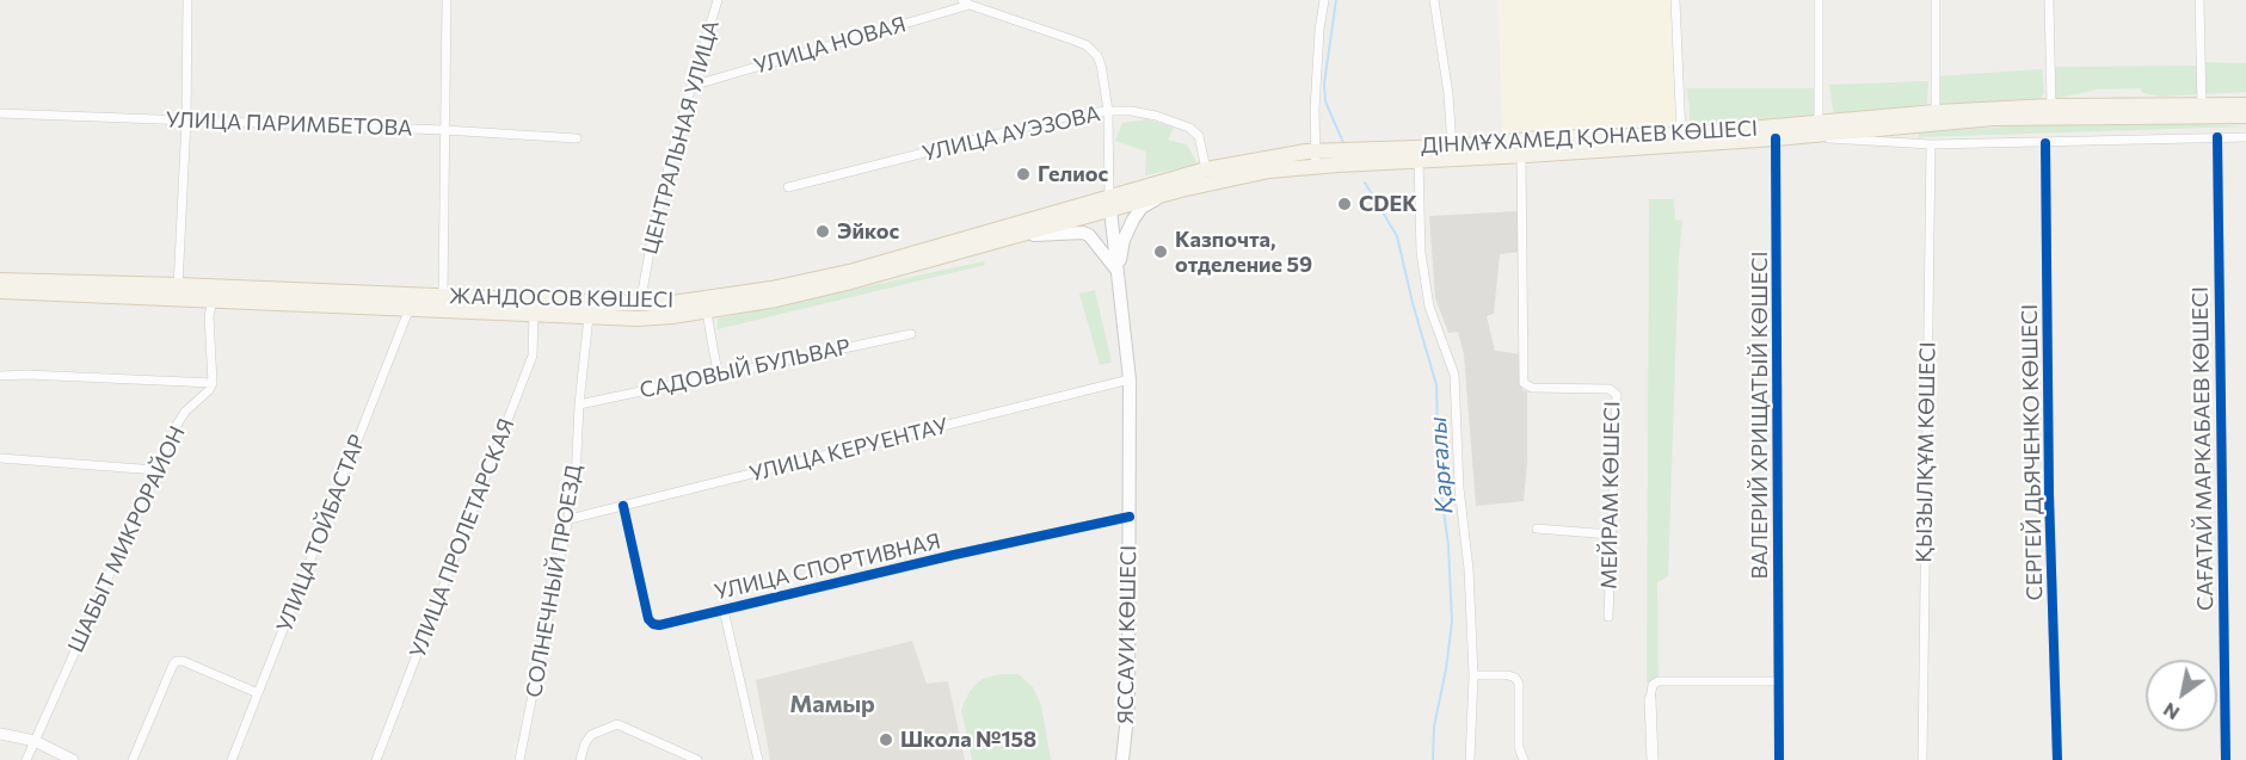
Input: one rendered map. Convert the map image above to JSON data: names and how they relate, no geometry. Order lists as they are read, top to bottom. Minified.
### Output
{"streets":{"main road":["ДІНМҰХАМЕД ҚОНАЕВ КӨШЕСІ","ЖАНДОСОВ КӨШЕСІ","ЯССАУИ КӨШЕСІ"],"street":["УЛИЦА НОВАЯ","УЛИЦА ПАРИМБЕТОВА","УЛИЦА АУЭЗОВА","ЦЕНТРАЛЬНАЯ УЛИЦА","САДОВЫЙ БУЛЬВАР","ВАЛЕРИЙ ХРИЩАТЫЙ КӨШЕСІ","САҒАТАЙ МАРКАБАЕВ КӨШЕСІ","УЛИЦА КЕРУЕНТАУ","ҚЫЗЫЛҚҰМ КӨШЕСІ","СЕРГЕЙ ДЬЯЧЕНКО КӨШЕСІ","МЕЙРАМ КӨШЕСІ","УЛИЦА ТОЙБАСТАР","УЛИЦА ПРОЛЕТАРСКАЯ","ШАБЫТ МИКРОРАЙОН","УЛИЦА СПОРТИВНАЯ","СОЛНЕЧНЫЙ ПРОЕЗД"]},"crossings":[["УЛИЦА НОВАЯ","ЦЕНТРАЛЬНАЯ УЛИЦА"],["УЛИЦА АУЭЗОВА","ДІНМҰХАМЕД ҚОНАЕВ КӨШЕСІ"],["ЦЕНТРАЛЬНАЯ УЛИЦА","ЖАНДОСОВ КӨШЕСІ"],["ДІНМҰХАМЕД ҚОНАЕВ КӨШЕСІ","ЖАНДОСОВ КӨШЕСІ"],["ДІНМҰХАМЕД ҚОНАЕВ КӨШЕСІ","ВАЛЕРИЙ ХРИЩАТЫЙ КӨШЕСІ"],["ДІНМҰХАМЕД ҚОНАЕВ КӨШЕСІ","МЕЙРАМ КӨШЕСІ"],["ДІНМҰХАМЕД ҚОНАЕВ КӨШЕСІ","ЯССАУИ КӨШЕСІ"],["ЖАНДОСОВ КӨШЕСІ","УЛИЦА ТОЙБАСТАР"],["ЖАНДОСОВ КӨШЕСІ","УЛИЦА ПРОЛЕТАРСКАЯ"],["ЖАНДОСОВ КӨШЕСІ","СОЛНЕЧНЫЙ ПРОЕЗД"],["ЖАНДОСОВ КӨШЕСІ","ЯССАУИ КӨШЕСІ"],["САДОВЫЙ БУЛЬВАР","СОЛНЕЧНЫЙ ПРОЕЗД"],["УЛИЦА КЕРУЕНТАУ","УЛИЦА СПОРТИВНАЯ"],["УЛИЦА КЕРУЕНТАУ","СОЛНЕЧНЫЙ ПРОЕЗД"],["УЛИЦА КЕРУЕНТАУ","ЯССАУИ КӨШЕСІ"],["УЛИЦА СПОРТИВНАЯ","ЯССАУИ КӨШЕСІ"]],"districts":["Мамыр"],"water":["Қарғалы"],"places":["Гелиос","CDEK","Эйкос","Казпочта, отделение 59","Школа №158"],"north":"bottom left"}
